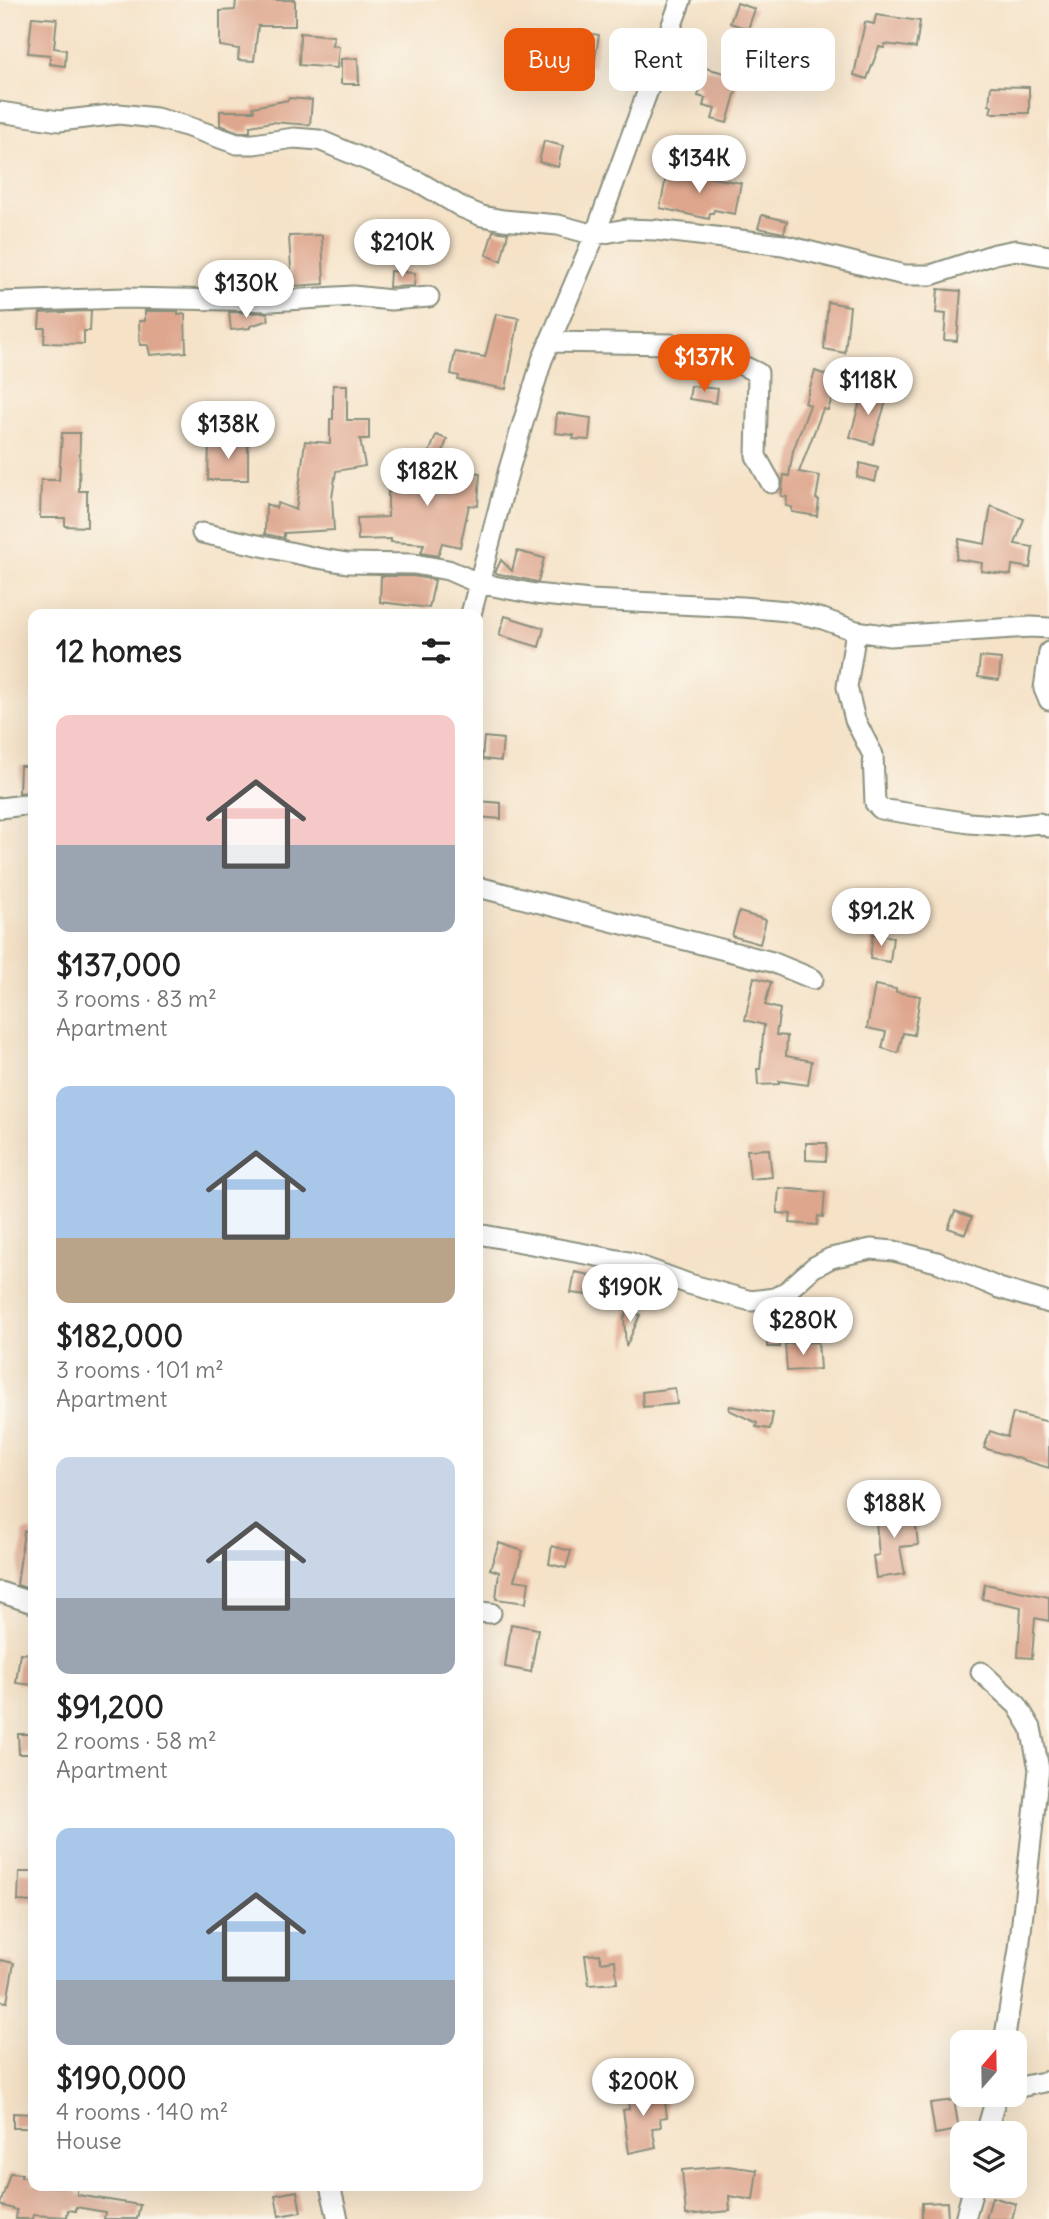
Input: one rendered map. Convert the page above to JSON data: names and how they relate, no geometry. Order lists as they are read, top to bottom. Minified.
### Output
{"north":"top","page":{"chip":["Buy","Rent","Filters"],"price":["$134K","$210K","$130K","$137K","$118K","$138K","$182K","$91.2K","$190K","$280K","$188K","$200K"],"heading":"12 homes","list":[{"name":"$137,000","note":"3 rooms · 83 m² · Apartment"},{"name":"$182,000","note":"3 rooms · 101 m² · Apartment"},{"name":"$91,200","note":"2 rooms · 58 m² · Apartment"},{"name":"$190,000","note":"4 rooms · 140 m² · House"}]}}
